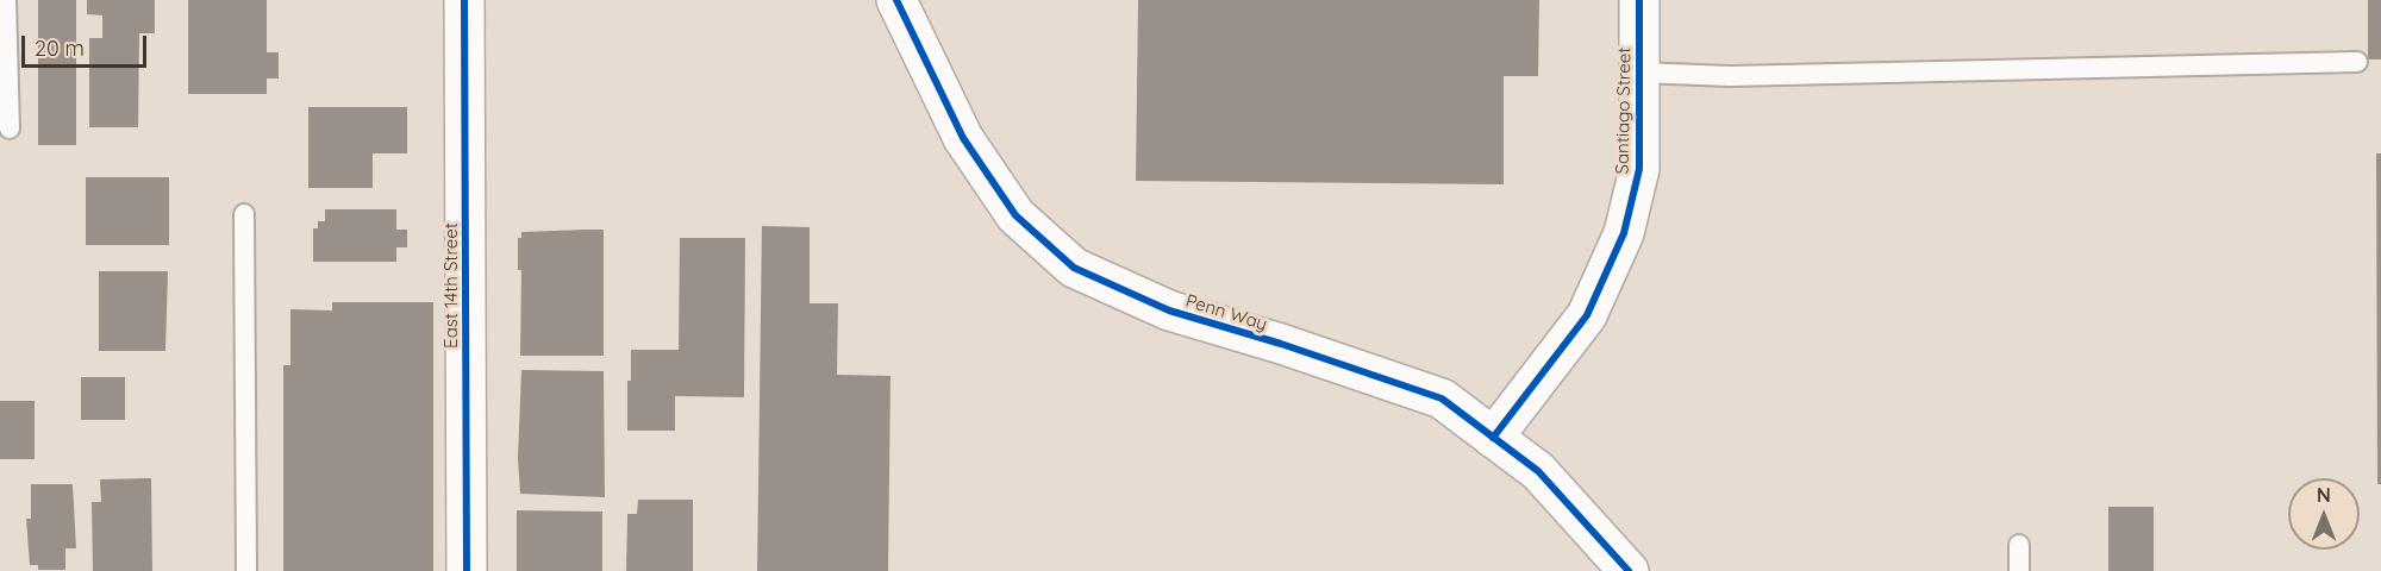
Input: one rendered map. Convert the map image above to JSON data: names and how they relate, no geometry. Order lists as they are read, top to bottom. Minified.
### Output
{"streets":{"street":["Santiago Street","East 14th Street","Penn Way"]},"crossings":[["Santiago Street","Penn Way"]],"scale_bar":"20 m","north":"top"}
